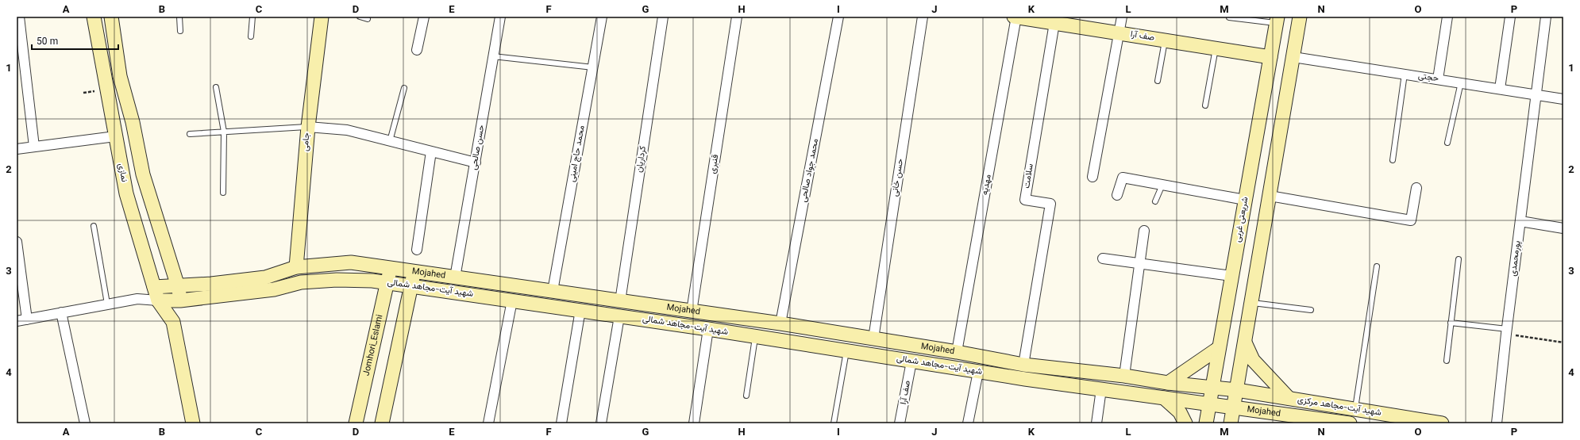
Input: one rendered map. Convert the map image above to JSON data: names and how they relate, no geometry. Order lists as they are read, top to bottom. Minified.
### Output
{"streets":{"main road":["صف آرا","جامی","نمازی","شریعتی غربی","Mojahed","شهید آیت-مجاهد شمالی","Jomhori_Eslami","شهید آیت-مجاهد مرکزی"],"street":["حجتی","حسن صالحی","محمد حاج امینی","کرداریان","قنبری","محمد جواد صالحی","سلامت","حسن خانی","مهدیه","پورمحمدی"]},"crossings":[["صف آرا","سلامت"],["صف آرا","مهدیه"],["صف آرا","شریعتی غربی"],["صف آرا","شهید آیت-مجاهد شمالی"],["حجتی","پورمحمدی"],["جامی","Mojahed"],["حسن صالحی","Mojahed"],["محمد حاج امینی","Mojahed"],["کرداریان","Mojahed"],["قنبری","Mojahed"],["محمد جواد صالحی","Mojahed"],["نمازی","Mojahed"],["نمازی","شهید آیت-مجاهد شمالی"],["سلامت","Mojahed"],["حسن خانی","Mojahed"],["مهدیه","Mojahed"],["شریعتی غربی","Mojahed"],["شریعتی غربی","شهید آیت-مجاهد شمالی"],["شریعتی غربی","شهید آیت-مجاهد مرکزی"],["Mojahed","شهید آیت-مجاهد شمالی"],["Mojahed","Jomhori_Eslami"],["Mojahed","شهید آیت-مجاهد مرکزی"],["شهید آیت-مجاهد شمالی","Jomhori_Eslami"]],"scale_bar":"50 m","grid":{"columns":["A","B","C","D","E","F","G","H","I","J","K","L","M","N","O","P"],"rows":["1","2","3","4"]}}
